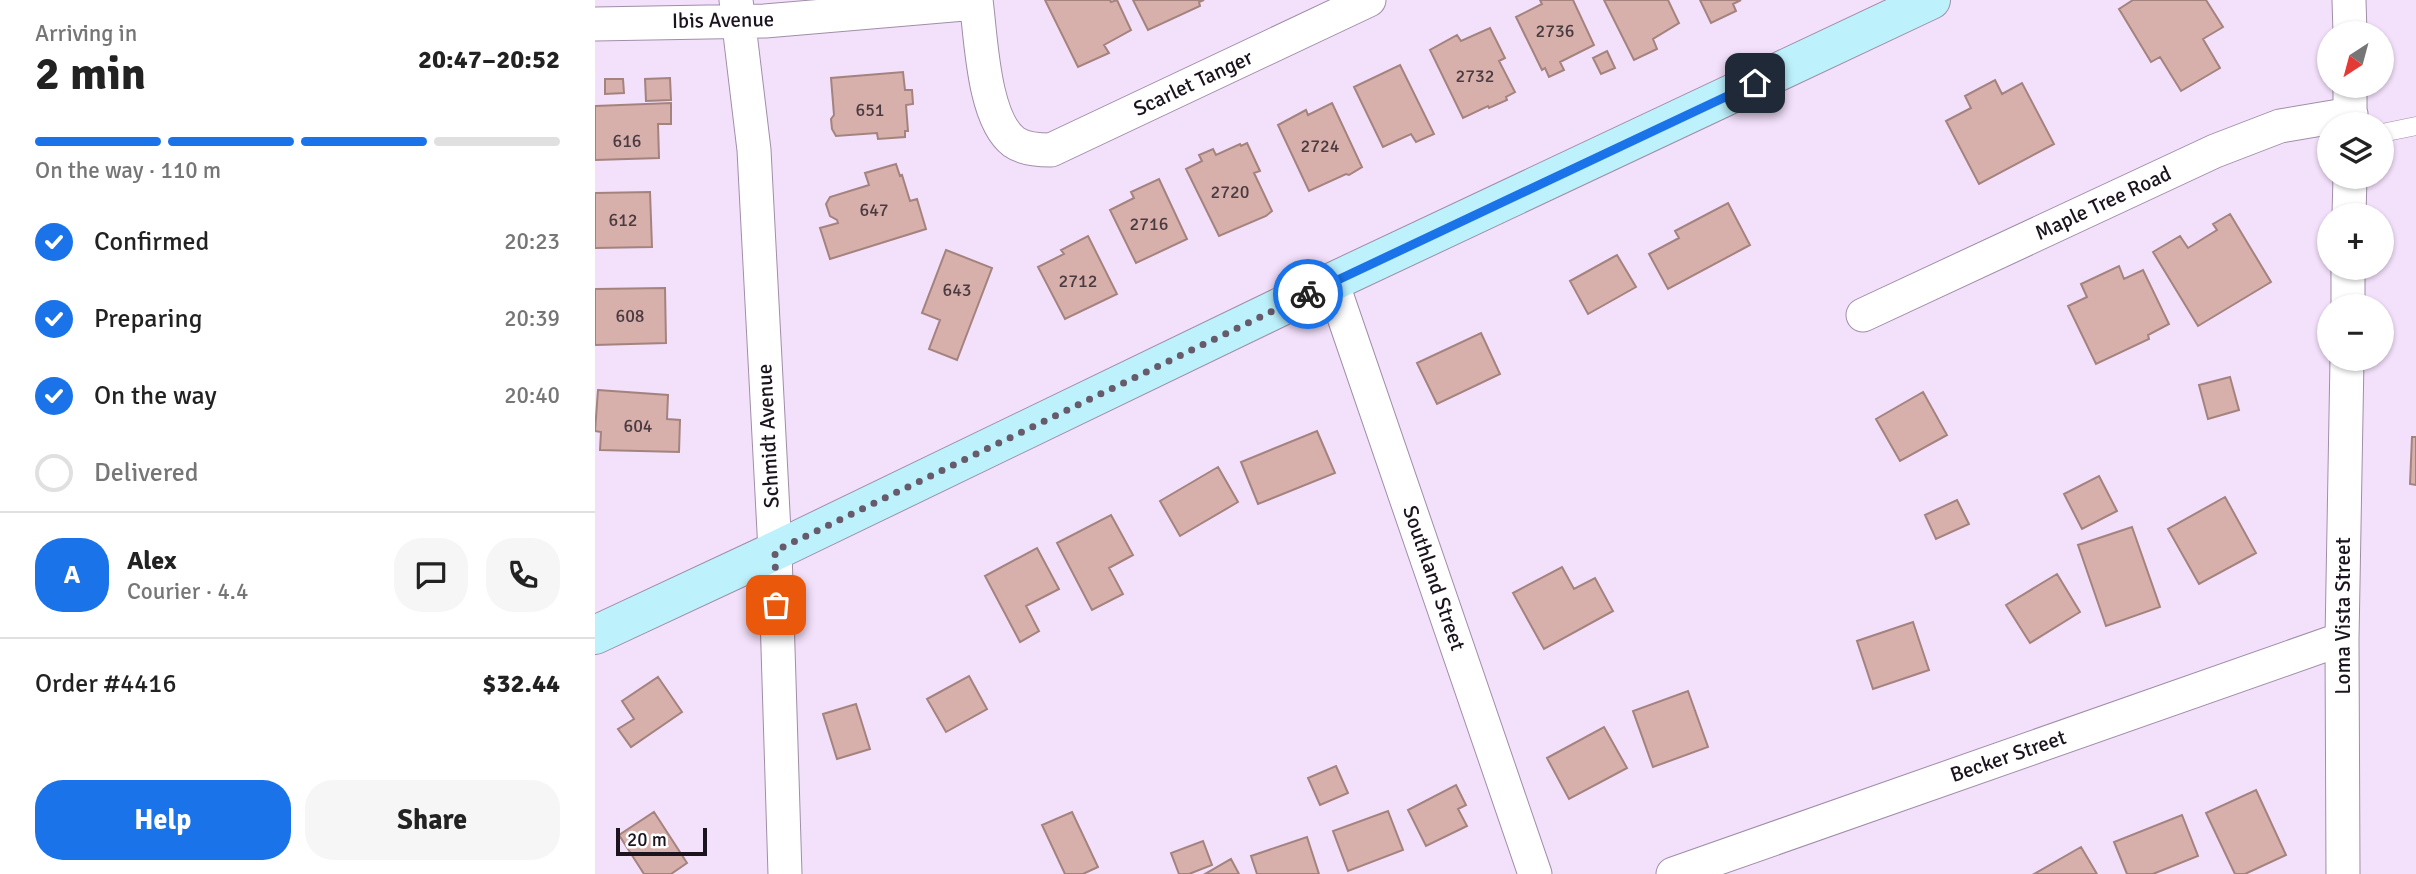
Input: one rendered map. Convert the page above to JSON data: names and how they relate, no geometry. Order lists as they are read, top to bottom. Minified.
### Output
{"streets":{"street":["Ibis Avenue","Scarlet Tanger","Maple Tree Road","Schmidt Avenue","Southland Street","Loma Vista Street","Becker Street"]},"crossings":[["Ibis Avenue","Scarlet Tanger"],["Ibis Avenue","Schmidt Avenue"],["Loma Vista Street","Becker Street"]],"house_numbers":["2736","2732","651","616","2724","2720","647","612","2716","2712","643","608","604"],"scale_bar":"20 m","north":"bottom left","page":{"heading":["2 min","Arriving in","20:47–20:52"],"panel":["Alex","Courier · 4.4","Order #4416","$32.44"],"map_buttons":["+","−"],"bar":"On the way · 110 m","list":[["Confirmed","20:23"],["Preparing","20:39"],["On the way","20:40"],"Delivered"],"round":"A","buttons":["Help","Share"],"scale":"20 m"}}
